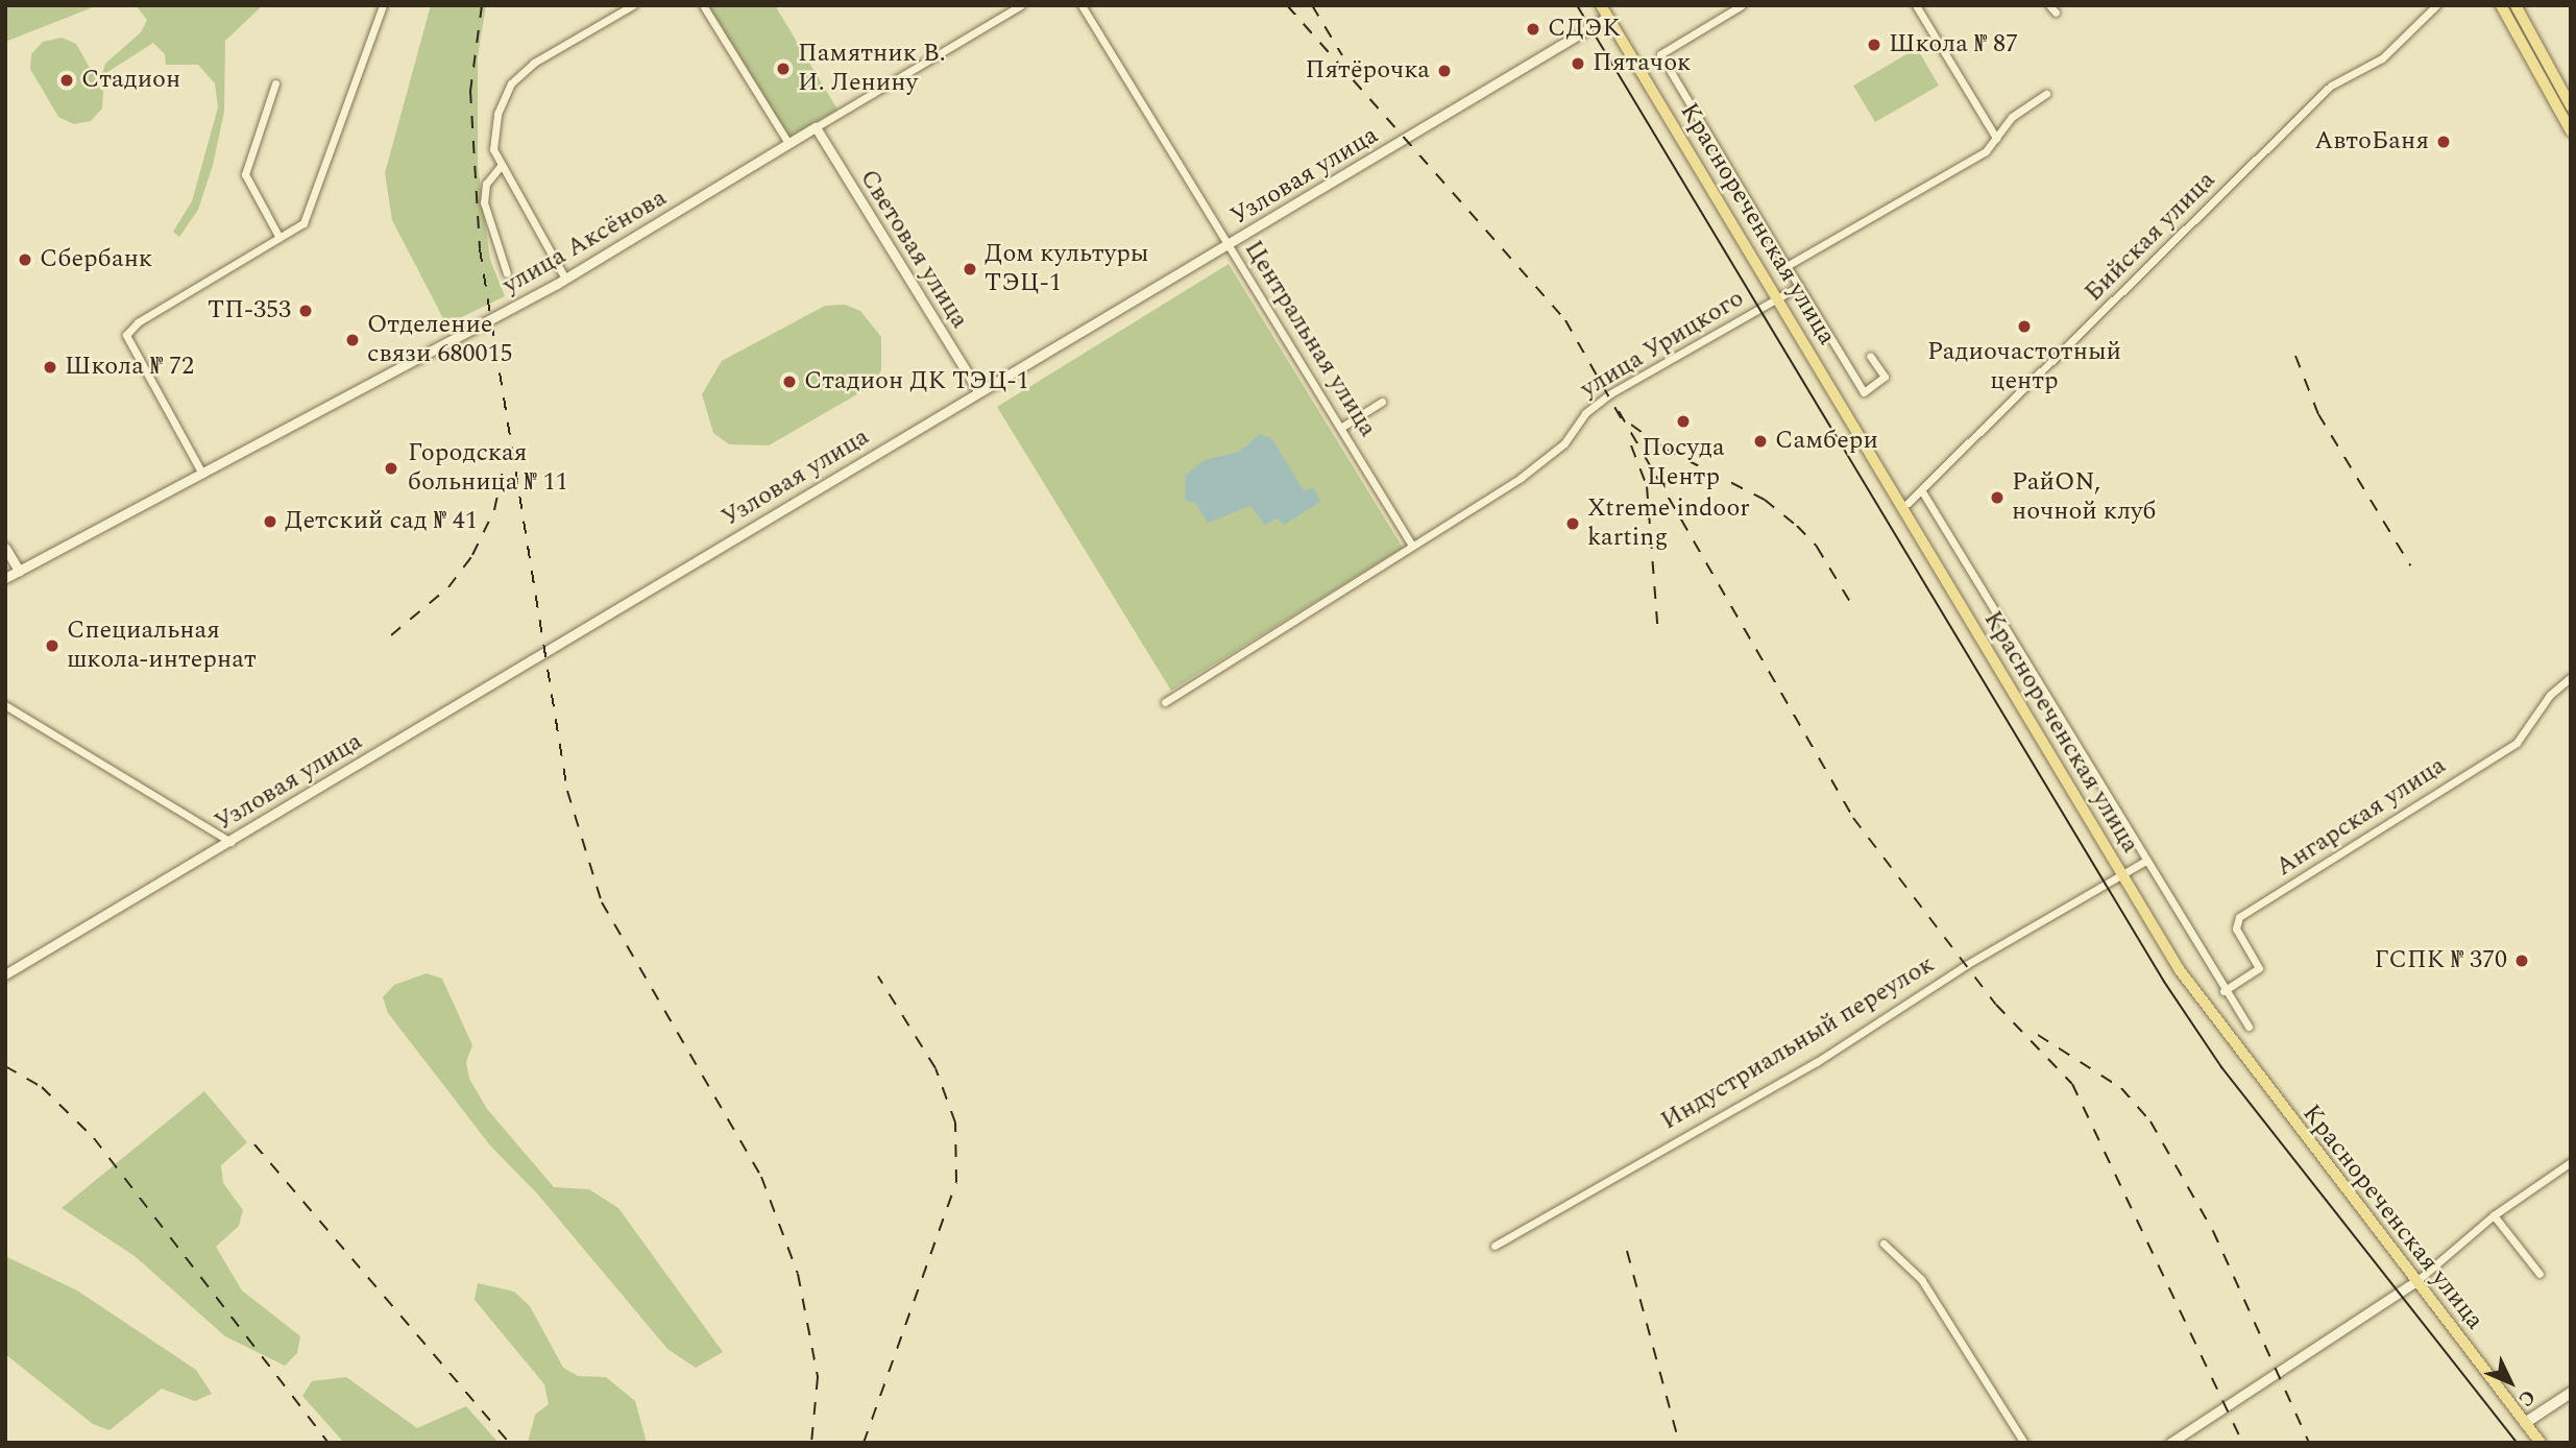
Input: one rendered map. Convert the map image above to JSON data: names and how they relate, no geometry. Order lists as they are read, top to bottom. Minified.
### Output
{"streets":{"main road":["Краснореченская улица"],"street":["Узловая улица","Бийская улица","улица Аксёнова","Световая улица","Центральная улица","улица Урицкого","Ангарская улица","Индустриальный переулок"]},"crossings":[["Узловая улица","Краснореченская улица"],["Узловая улица","Световая улица"],["Узловая улица","Центральная улица"],["Краснореченская улица","Бийская улица"],["Краснореченская улица","улица Урицкого"],["Краснореченская улица","Индустриальный переулок"],["улица Аксёнова","Световая улица"],["Центральная улица","улица Урицкого"]],"places":["СДЭК","Школа № 87","Пятачок","Памятник В. И. Ленину","Пятёрочка","Стадион","АвтоБаня","Сбербанк","Дом культуры ТЭЦ-1","ТП-353","Радиочастотный центр","Отделение связи 680015","Школа № 72","Стадион ДК ТЭЦ-1","Посуда Центр","Самбери","Городская больница № 11","РайON, ночной клуб","Детский сад № 41","Xtreme indoor karting","Специальная школа-интернат","ГСПК № 370"],"north":"bottom right"}
